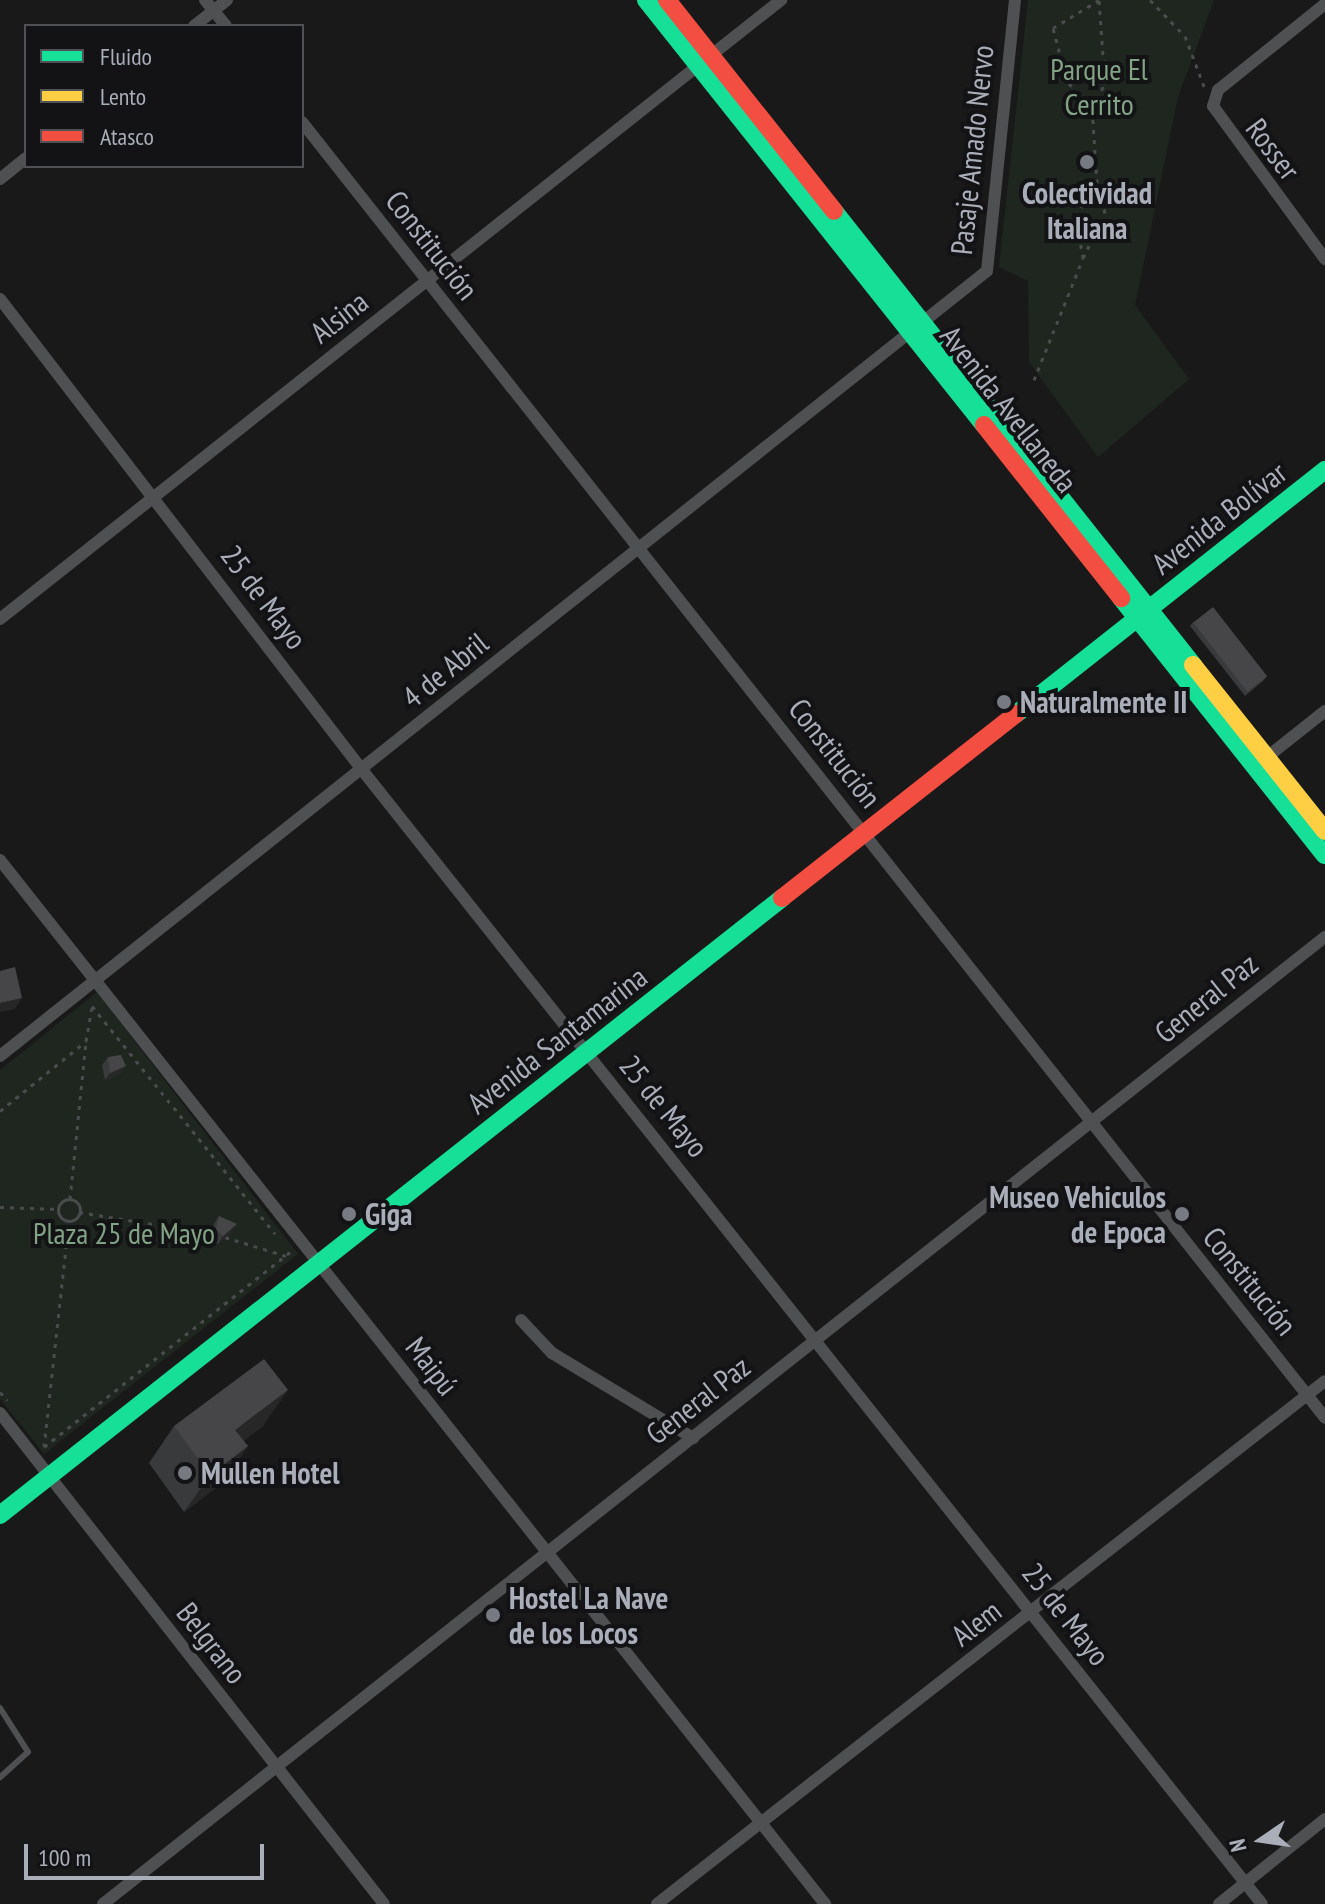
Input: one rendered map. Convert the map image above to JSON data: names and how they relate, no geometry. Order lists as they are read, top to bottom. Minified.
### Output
{"streets":{"main road":["Avenida Avellaneda","Avenida Bolívar","Avenida Santamarina"],"street":["Rosser","Pasaje Amado Nervo","Constitución","Alsina","25 de Mayo","4 de Abril","General Paz","Maipú","Alem","Belgrano"]},"crossings":[["Pasaje Amado Nervo","Avenida Avellaneda"],["Pasaje Amado Nervo","4 de Abril"],["Constitución","Alsina"],["Constitución","4 de Abril"],["Constitución","General Paz"],["Constitución","Avenida Santamarina"],["Constitución","Alem"],["Alsina","Avenida Avellaneda"],["Alsina","25 de Mayo"],["Avenida Avellaneda","Avenida Bolívar"],["Avenida Avellaneda","4 de Abril"],["Avenida Avellaneda","Avenida Santamarina"],["Avenida Bolívar","Avenida Santamarina"],["25 de Mayo","4 de Abril"],["25 de Mayo","General Paz"],["25 de Mayo","Avenida Santamarina"],["25 de Mayo","Alem"],["4 de Abril","Maipú"],["General Paz","Maipú"],["General Paz","Belgrano"],["Avenida Santamarina","Maipú"],["Avenida Santamarina","Belgrano"],["Maipú","Alem"]],"parks":["Parque El Cerrito","Plaza 25 de Mayo"],"places":["Colectividad Italiana","Naturalmente II","Giga","Museo Vehiculos de Epoca","Mullen Hotel","Hostel La Nave de los Locos"],"legend":["Fluido","Lento","Atasco"],"scale_bar":"100 m","north":"left"}
